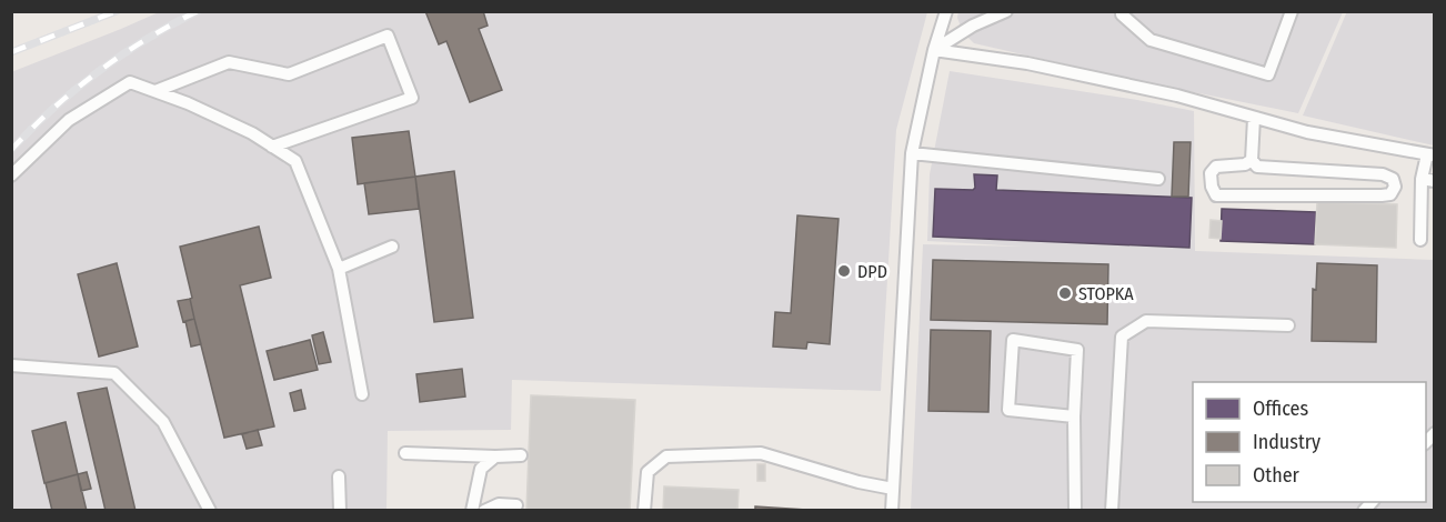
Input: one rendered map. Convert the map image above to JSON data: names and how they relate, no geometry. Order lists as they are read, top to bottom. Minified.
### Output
{"places":["DPD","STOPKA"],"legend":["Offices","Industry","Other"]}
